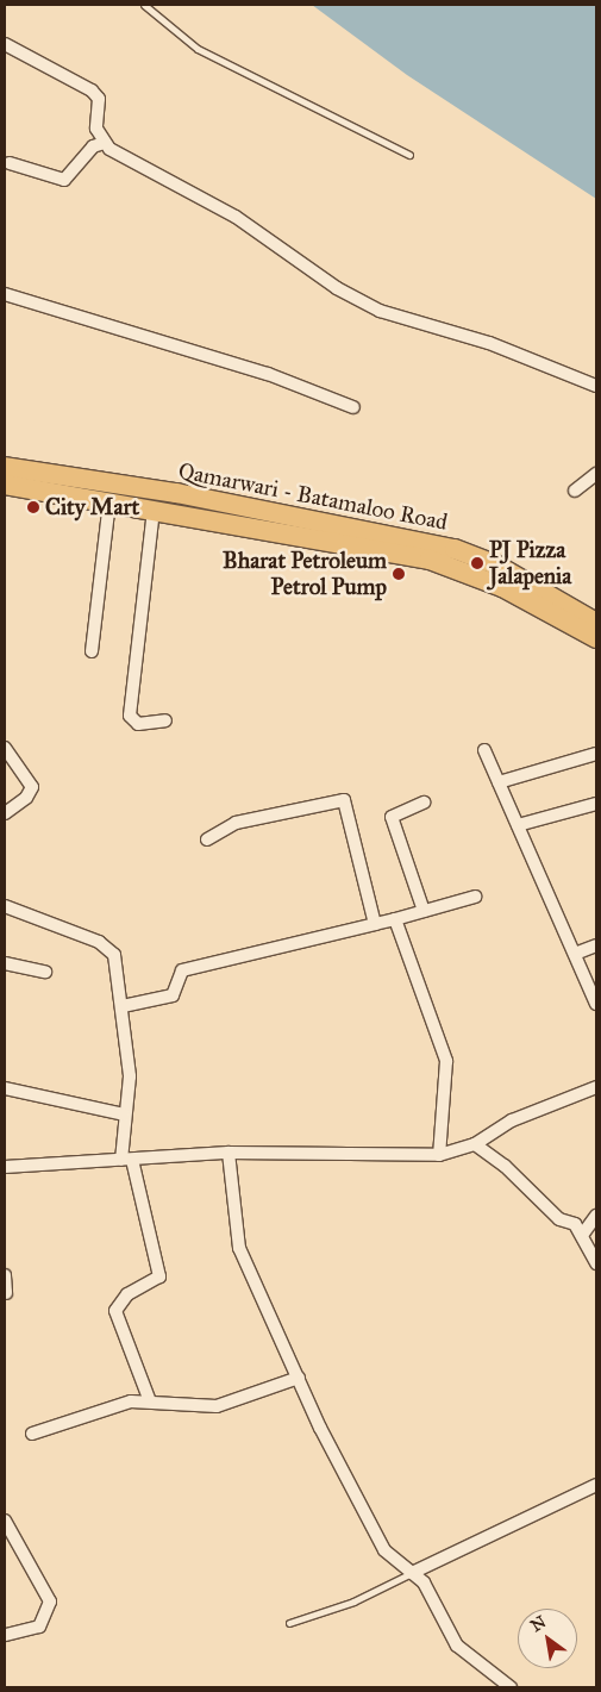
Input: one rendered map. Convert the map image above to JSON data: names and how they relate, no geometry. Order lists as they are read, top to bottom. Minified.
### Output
{"streets":{"main road":["Qamarwari - Batamaloo Road"]},"places":["City Mart","PJ Pizza Jalapenia","Bharat Petroleum Petrol Pump"],"north":"top left"}
